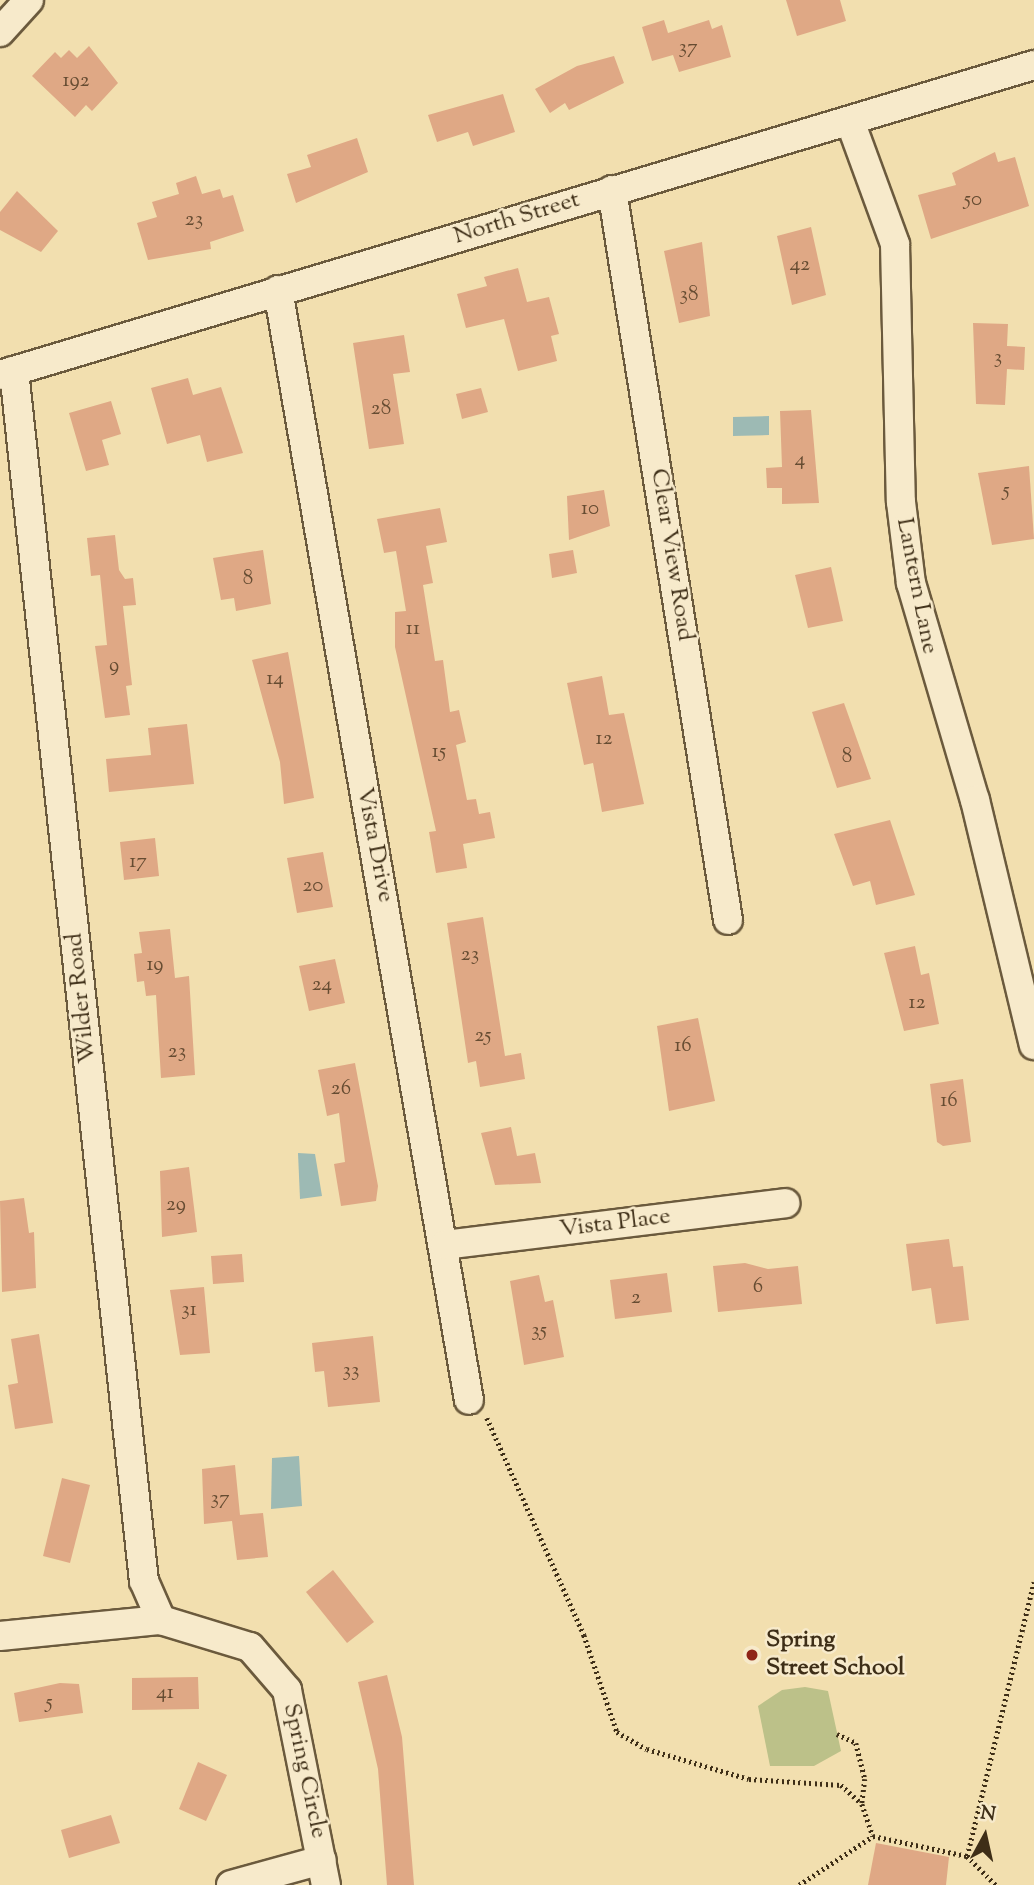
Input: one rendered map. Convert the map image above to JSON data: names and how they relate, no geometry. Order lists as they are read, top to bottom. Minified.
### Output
{"streets":{"street":["North Street","Clear View Road","Lantern Lane","Vista Drive","Wilder Road","Vista Place","Spring Circle"]},"crossings":[["North Street","Clear View Road"],["North Street","Lantern Lane"],["North Street","Vista Drive"],["North Street","Wilder Road"],["Vista Drive","Vista Place"],["Wilder Road","Spring Circle"]],"places":["Spring Street School"],"house_numbers":["37","192","50","23","42","38","3","28","4","5","10","8","11","9","14","12","15","8","17","20","23","19","24","12","25","16","23","26","16","29","6","2","31","35","33","37","41","5"],"north":"top"}
